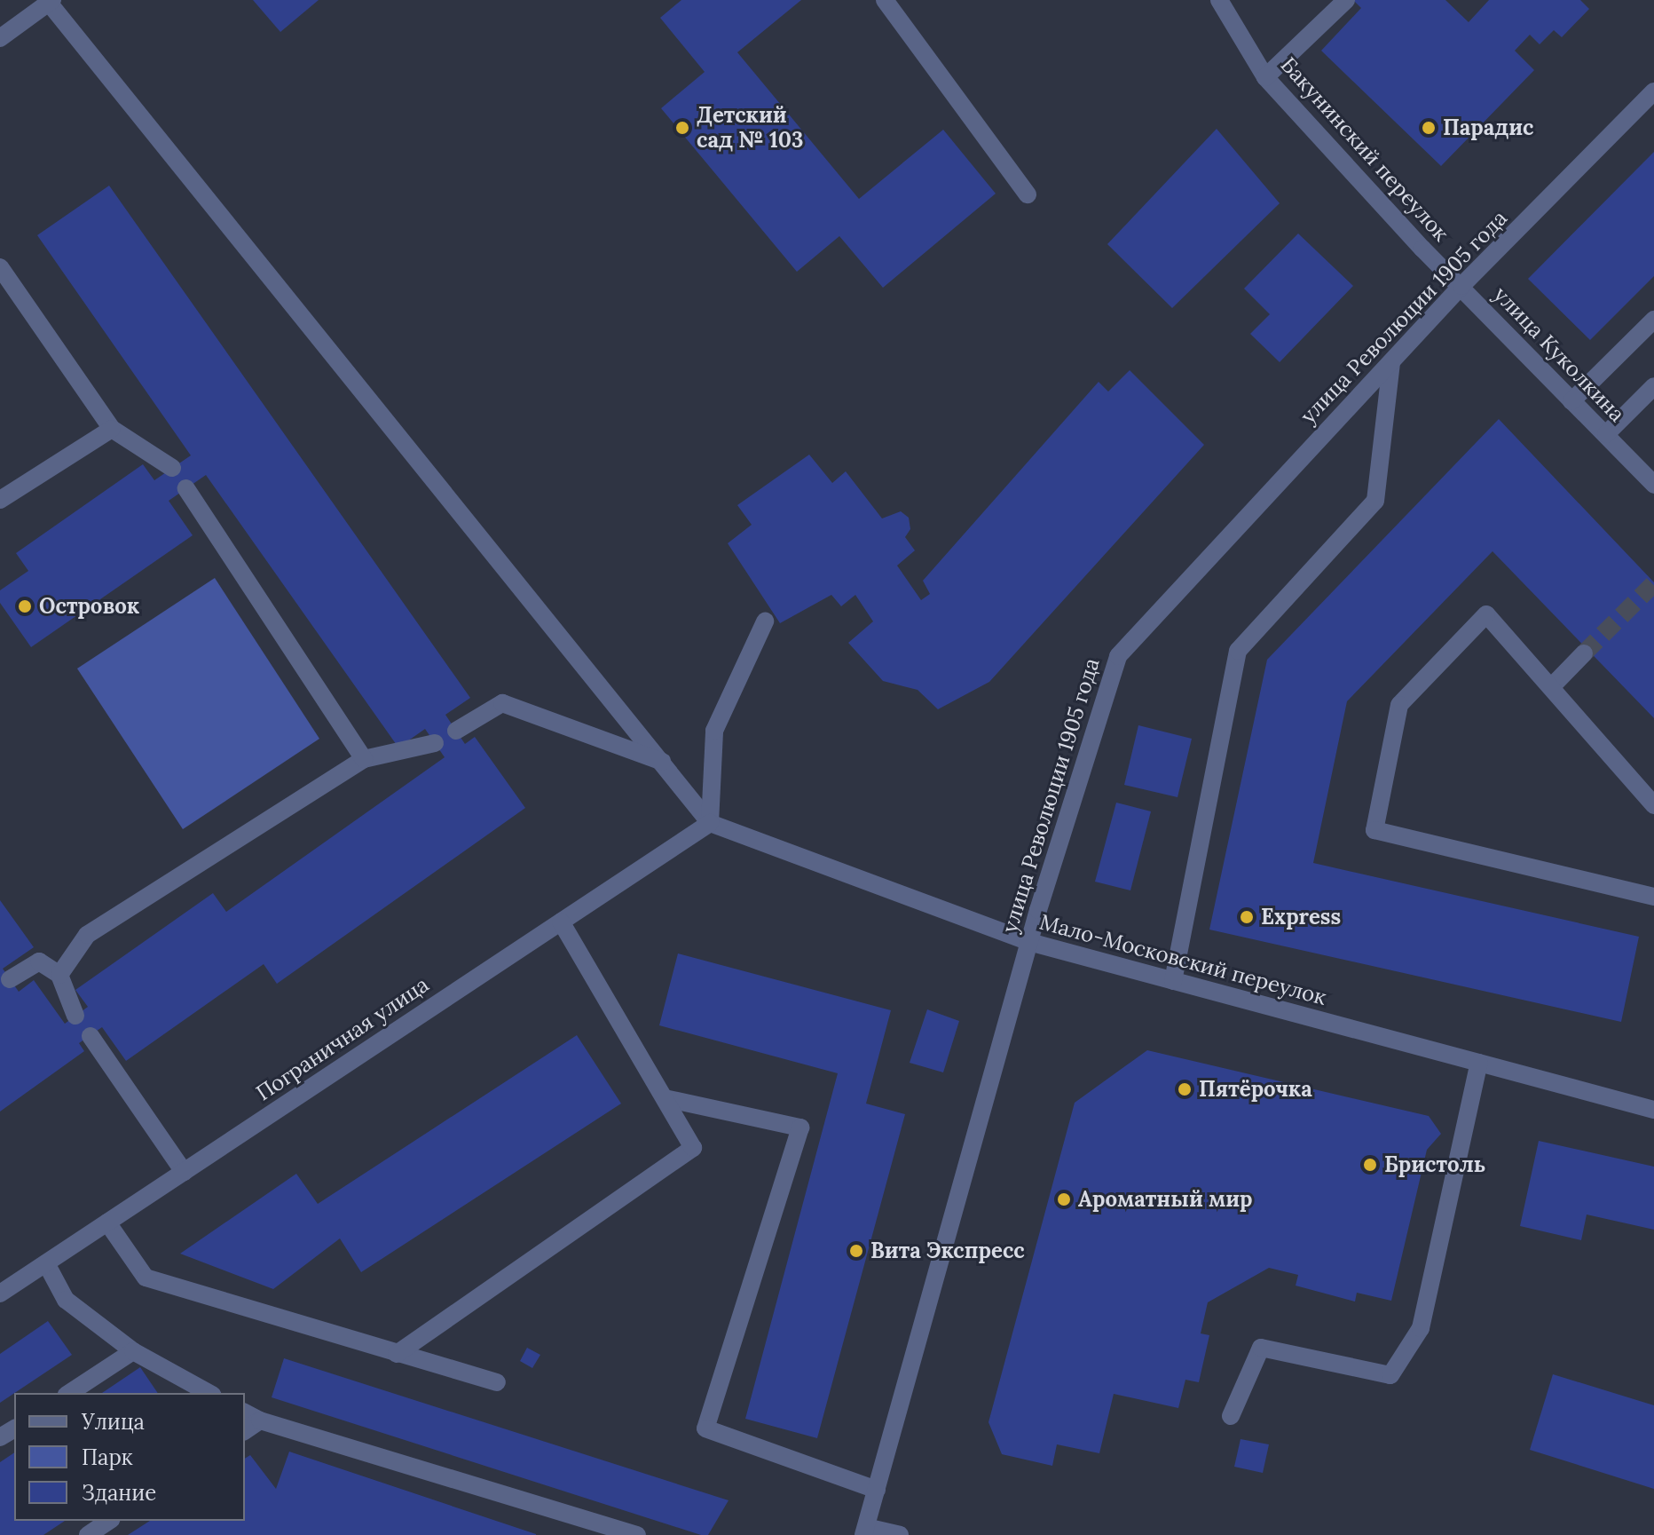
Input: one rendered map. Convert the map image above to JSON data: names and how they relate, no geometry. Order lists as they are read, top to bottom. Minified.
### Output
{"streets":{"street":["Бакунинский переулок","улица Революции 1905 года","улица Куколкина","Мало-Московский переулок","Пограничная улица"]},"crossings":[["Бакунинский переулок","улица Революции 1905 года"],["Бакунинский переулок","улица Куколкина"],["улица Революции 1905 года","улица Куколкина"],["улица Революции 1905 года","Мало-Московский переулок"],["Мало-Московский переулок","Пограничная улица"]],"places":["Детский сад № 103","Парадис","Островок","Express","Пятёрочка","Бристоль","Ароматный мир","Вита Экспресс"],"legend":["Улица","Парк","Здание"]}
